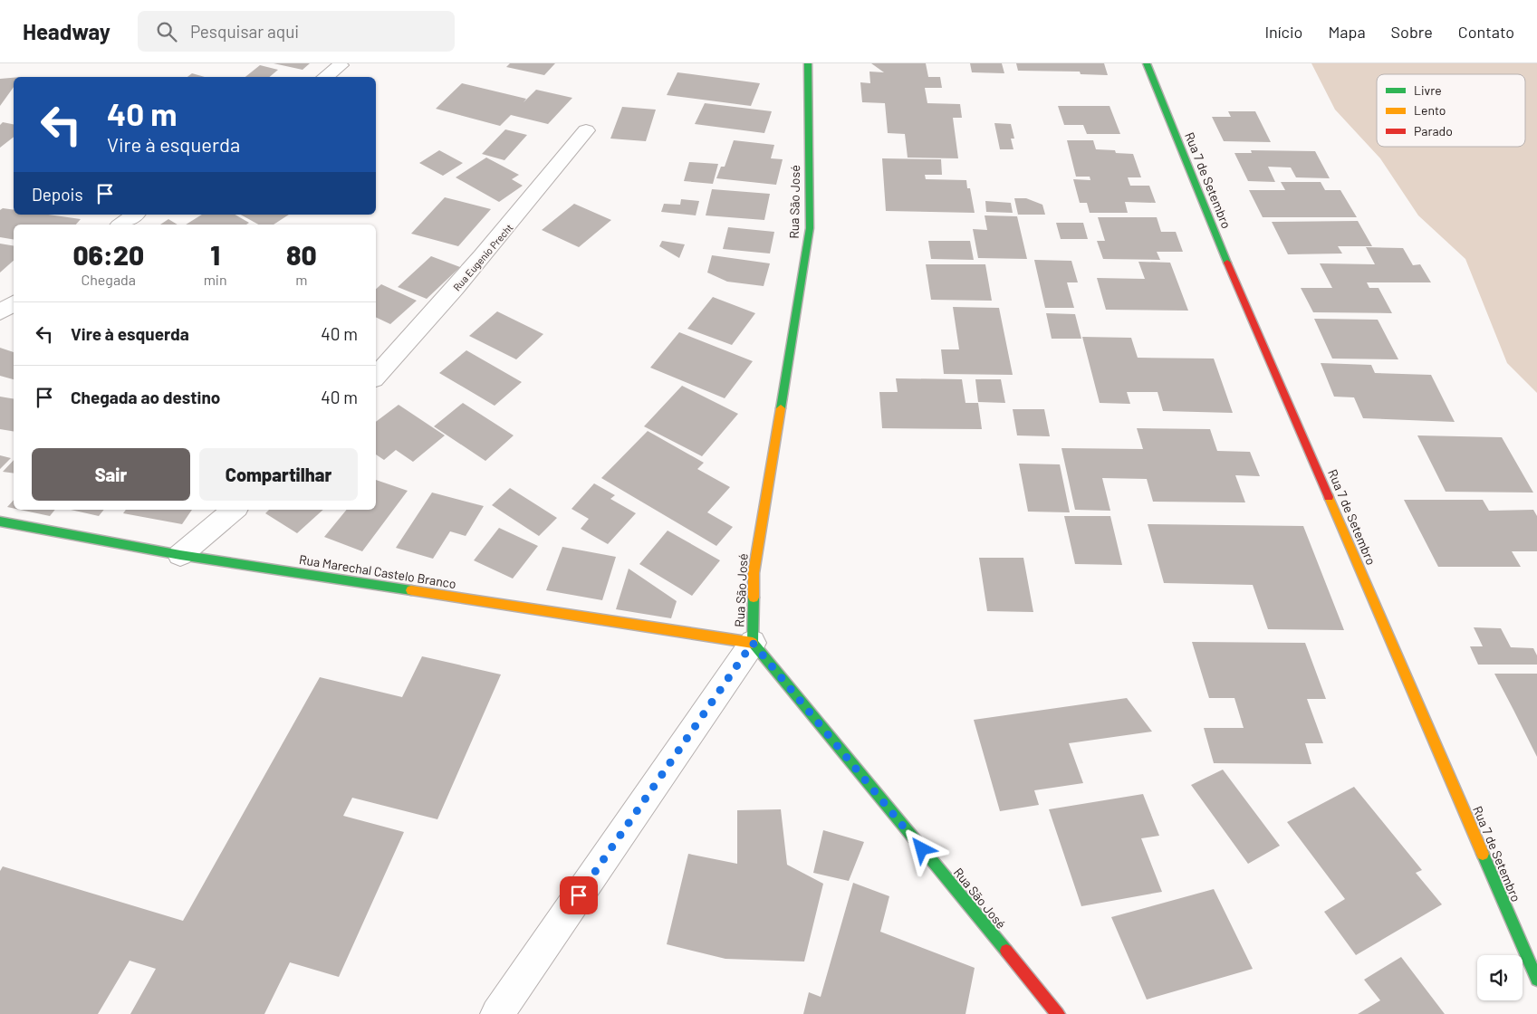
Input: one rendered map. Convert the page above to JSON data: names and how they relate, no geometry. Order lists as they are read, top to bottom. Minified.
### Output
{"streets":{"street":["Rua 7 de Setembro","Rua São José","Rua Eugenio Precht","Rua Marechal Castelo Branco"]},"crossings":[["Rua São José","Rua Marechal Castelo Branco"]],"legend":["Livre","Lento","Parado"],"page":{"header":"Headway","search":"Pesquisar aqui","nav":["Início","Mapa","Sobre","Contato"],"turn":["40 m","Vire à esquerda"],"then":"Depois","eta":["06:20","Chegada","1","min","80","m"],"list":[{"name":"Vire à esquerda","value":"40 m"},{"name":"Chegada ao destino","value":"40 m"}],"buttons":["Sair","Compartilhar"]}}
